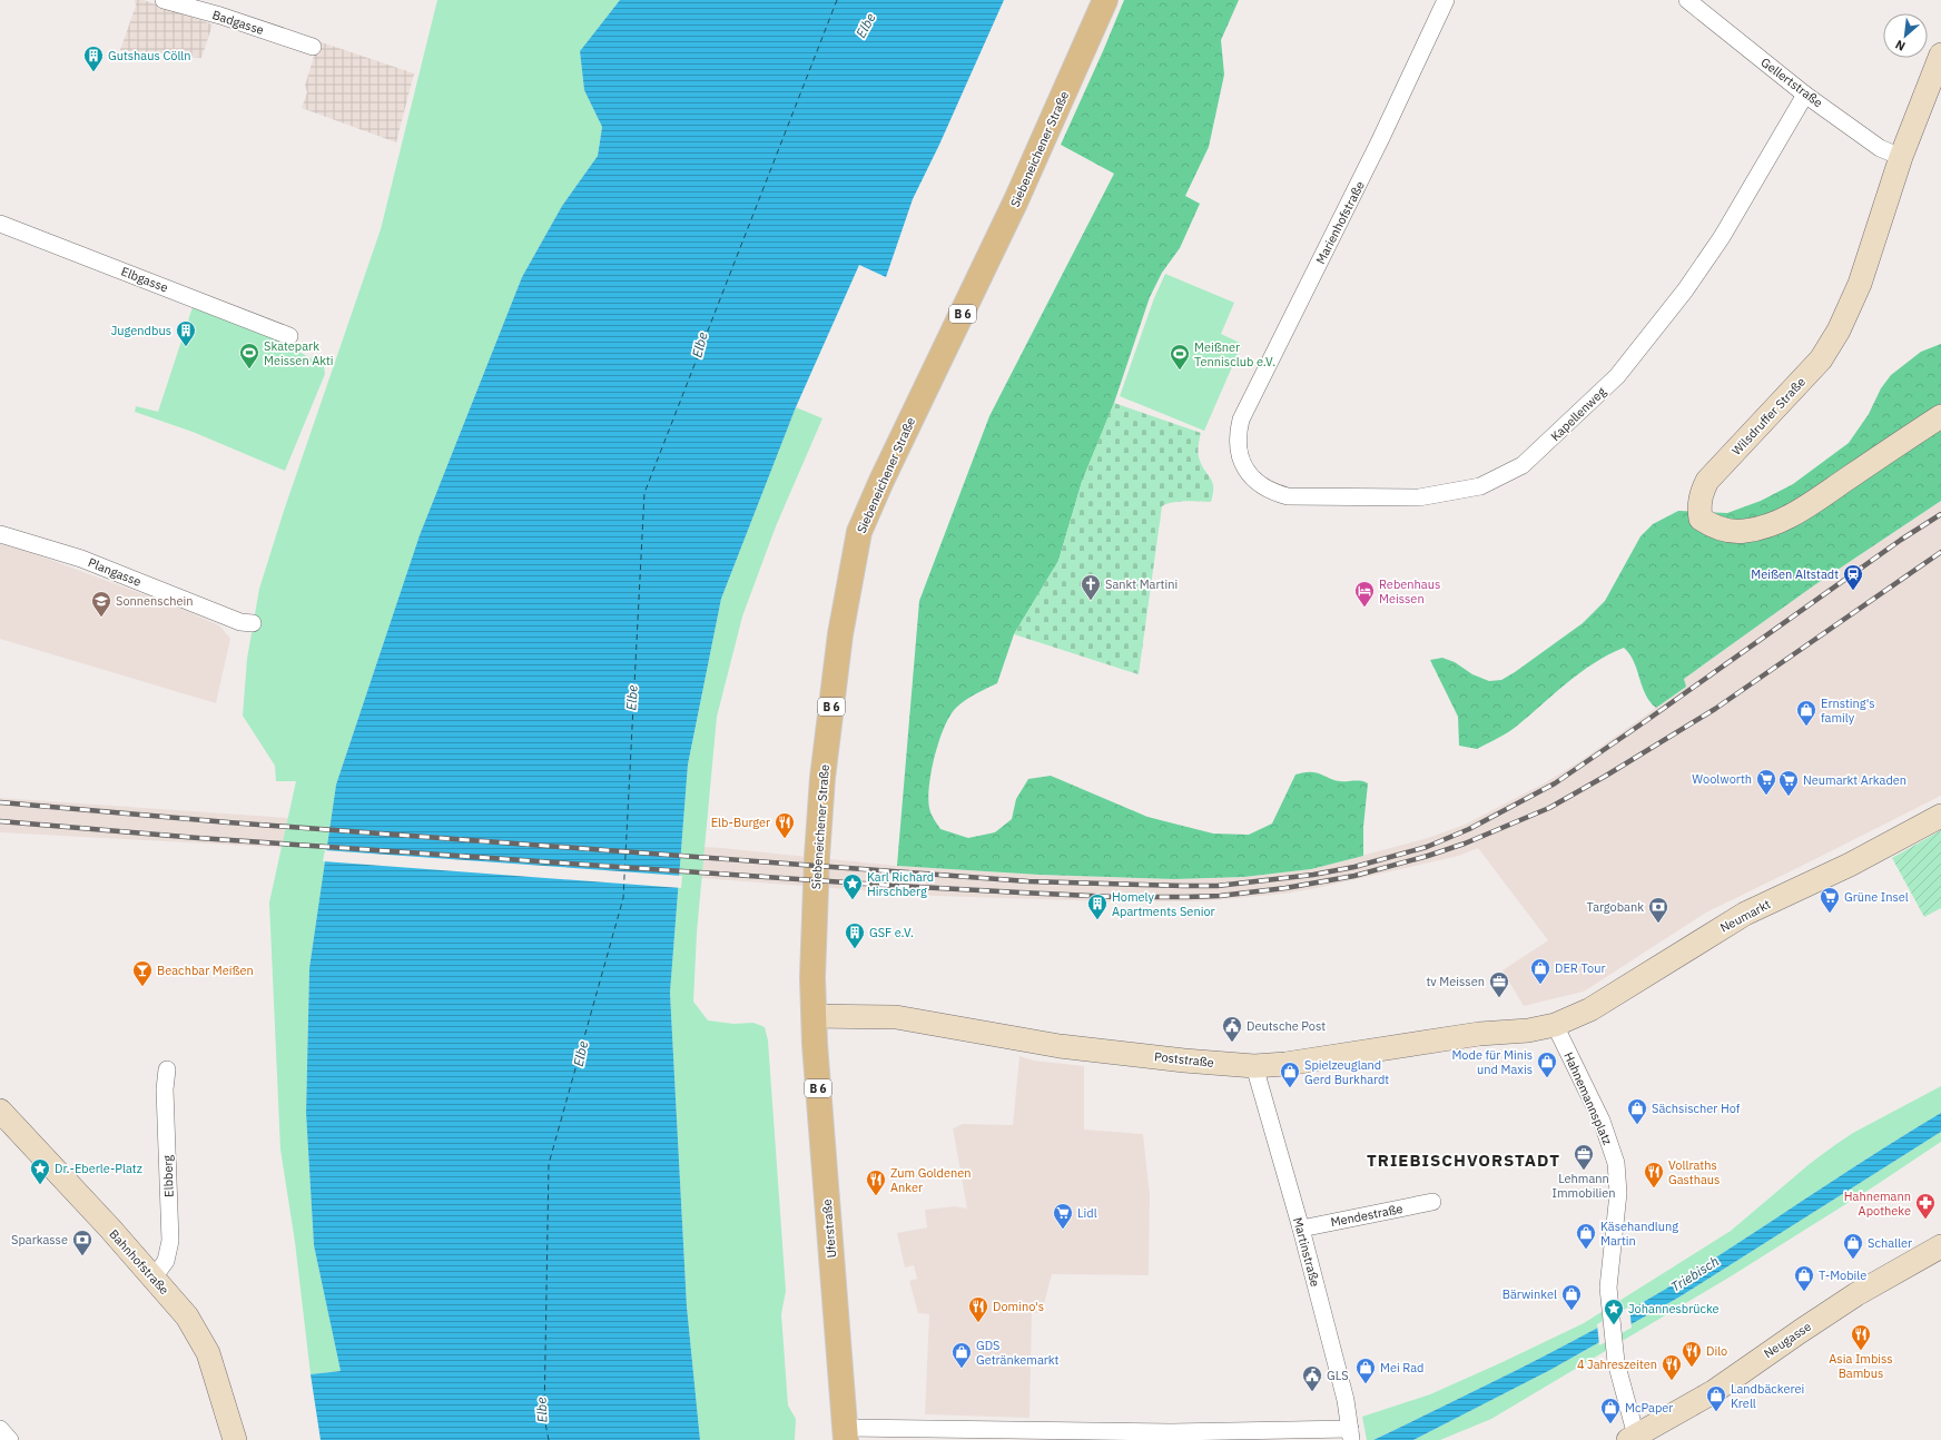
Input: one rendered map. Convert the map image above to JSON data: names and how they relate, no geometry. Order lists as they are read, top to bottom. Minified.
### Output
{"streets":{"main road":["Siebeneichener Straße","B 6","Wilsdruffer Straße","Neumarkt","Poststraße","Uferstraße","Bahnhofstraße","Neugasse"],"street":["Badgasse","Gellertstraße","Marienhofstraße","Elbgasse","Kapellenweg","Plangasse","Hahnemannsplatz","Elbberg","Mendestraße","Martinstraße"]},"crossings":[["Gellertstraße","Kapellenweg"],["Gellertstraße","Wilsdruffer Straße"],["Siebeneichener Straße","Poststraße"],["Siebeneichener Straße","Uferstraße"],["Marienhofstraße","Kapellenweg"],["Neumarkt","Poststraße"],["Neumarkt","Hahnemannsplatz"],["Poststraße","Hahnemannsplatz"],["Poststraße","Uferstraße"],["Poststraße","Martinstraße"],["Hahnemannsplatz","Neugasse"],["Elbberg","Bahnhofstraße"],["Mendestraße","Martinstraße"]],"districts":["TRIEBISCHVORSTADT"],"water":["Elbe","Triebisch"],"places":{"building":["Gutshaus Cölln","Jugendbus","Homely Apartments Senior","GSF e.V."],"sports":["Skatepark Meissen Akti","Meißner Tennisclub e.V."],"station":["Meißen Altstadt"],"church":["Sankt Martini"],"hotel":["Rebenhaus Meissen"],"school or university":["Sonnenschein"],"shop":["Ernsting's family","DER Tour","Mode für Minis und Maxis","Spielzeugland Gerd Burkhardt","Sächsischer Hof","Käsehandlung Martin","Schaller","T-Mobile","Bärwinkel","GDS Getränkemarkt","Mei Rad","Landbäckerei Krell","McPaper"],"supermarket":["Woolworth","Neumarkt Arkaden","Grüne Insel","Lidl"],"restaurant":["Elb-Burger","Vollraths Gasthaus","Zum Goldenen Anker","Domino's","Asia Imbiss Bambus","Dilo","4 Jahreszeiten"],"place":["Karl Richard Hirschberg","Dr.-Eberle-Platz","Johannesbrücke"],"bank":["Targobank","Sparkasse"],"bar":["Beachbar Meißen"],"office":["tv Meissen","Lehmann Immobilien"],"public building":["Deutsche Post","GLS"],"pharmacy":["Hahnemann Apotheke"]},"north":"bottom left"}
